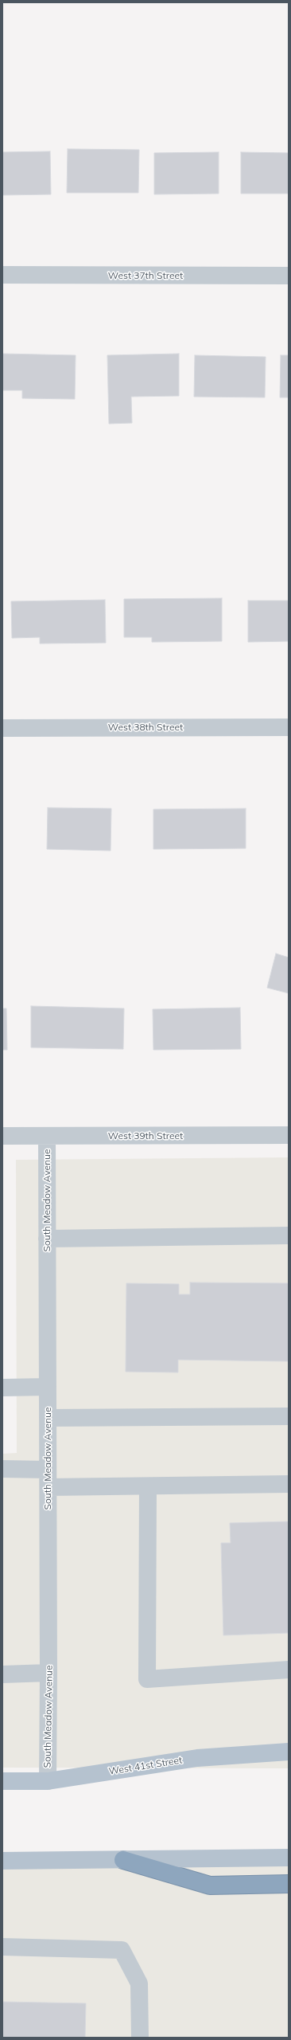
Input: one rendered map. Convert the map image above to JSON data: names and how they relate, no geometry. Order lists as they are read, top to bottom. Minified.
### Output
{"streets":{"main road":["West 41st Street"],"street":["West 37th Street","West 38th Street","West 39th Street","South Meadow Avenue"]},"crossings":[["West 39th Street","South Meadow Avenue"],["South Meadow Avenue","West 41st Street"]]}
